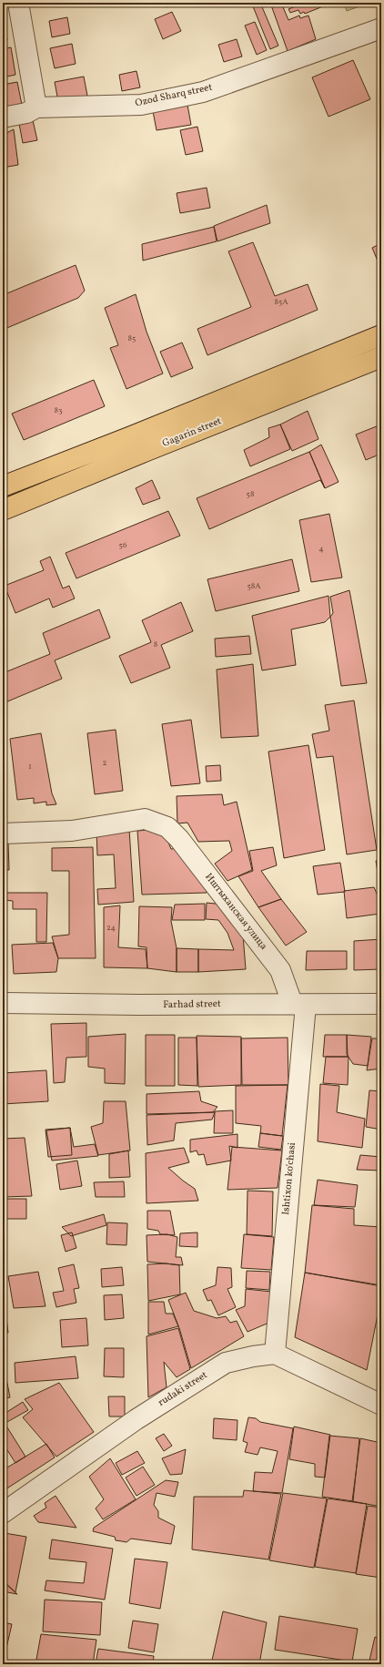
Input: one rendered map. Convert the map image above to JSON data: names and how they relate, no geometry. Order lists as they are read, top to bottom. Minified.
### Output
{"streets":{"main road":["Gagarin street"],"street":["Ozod Sharq street","Иштыханская улица","Farhad street","Ishtixon ko'chasi","rudaki street"]},"crossings":[["Иштыханская улица","Farhad street"],["Иштыханская улица","Ishtixon ko'chasi"],["Farhad street","Ishtixon ko'chasi"],["Ishtixon ko'chasi","rudaki street"]],"house_numbers":["85А","85","83","58","56","4","58А","8","2","1","24"]}
